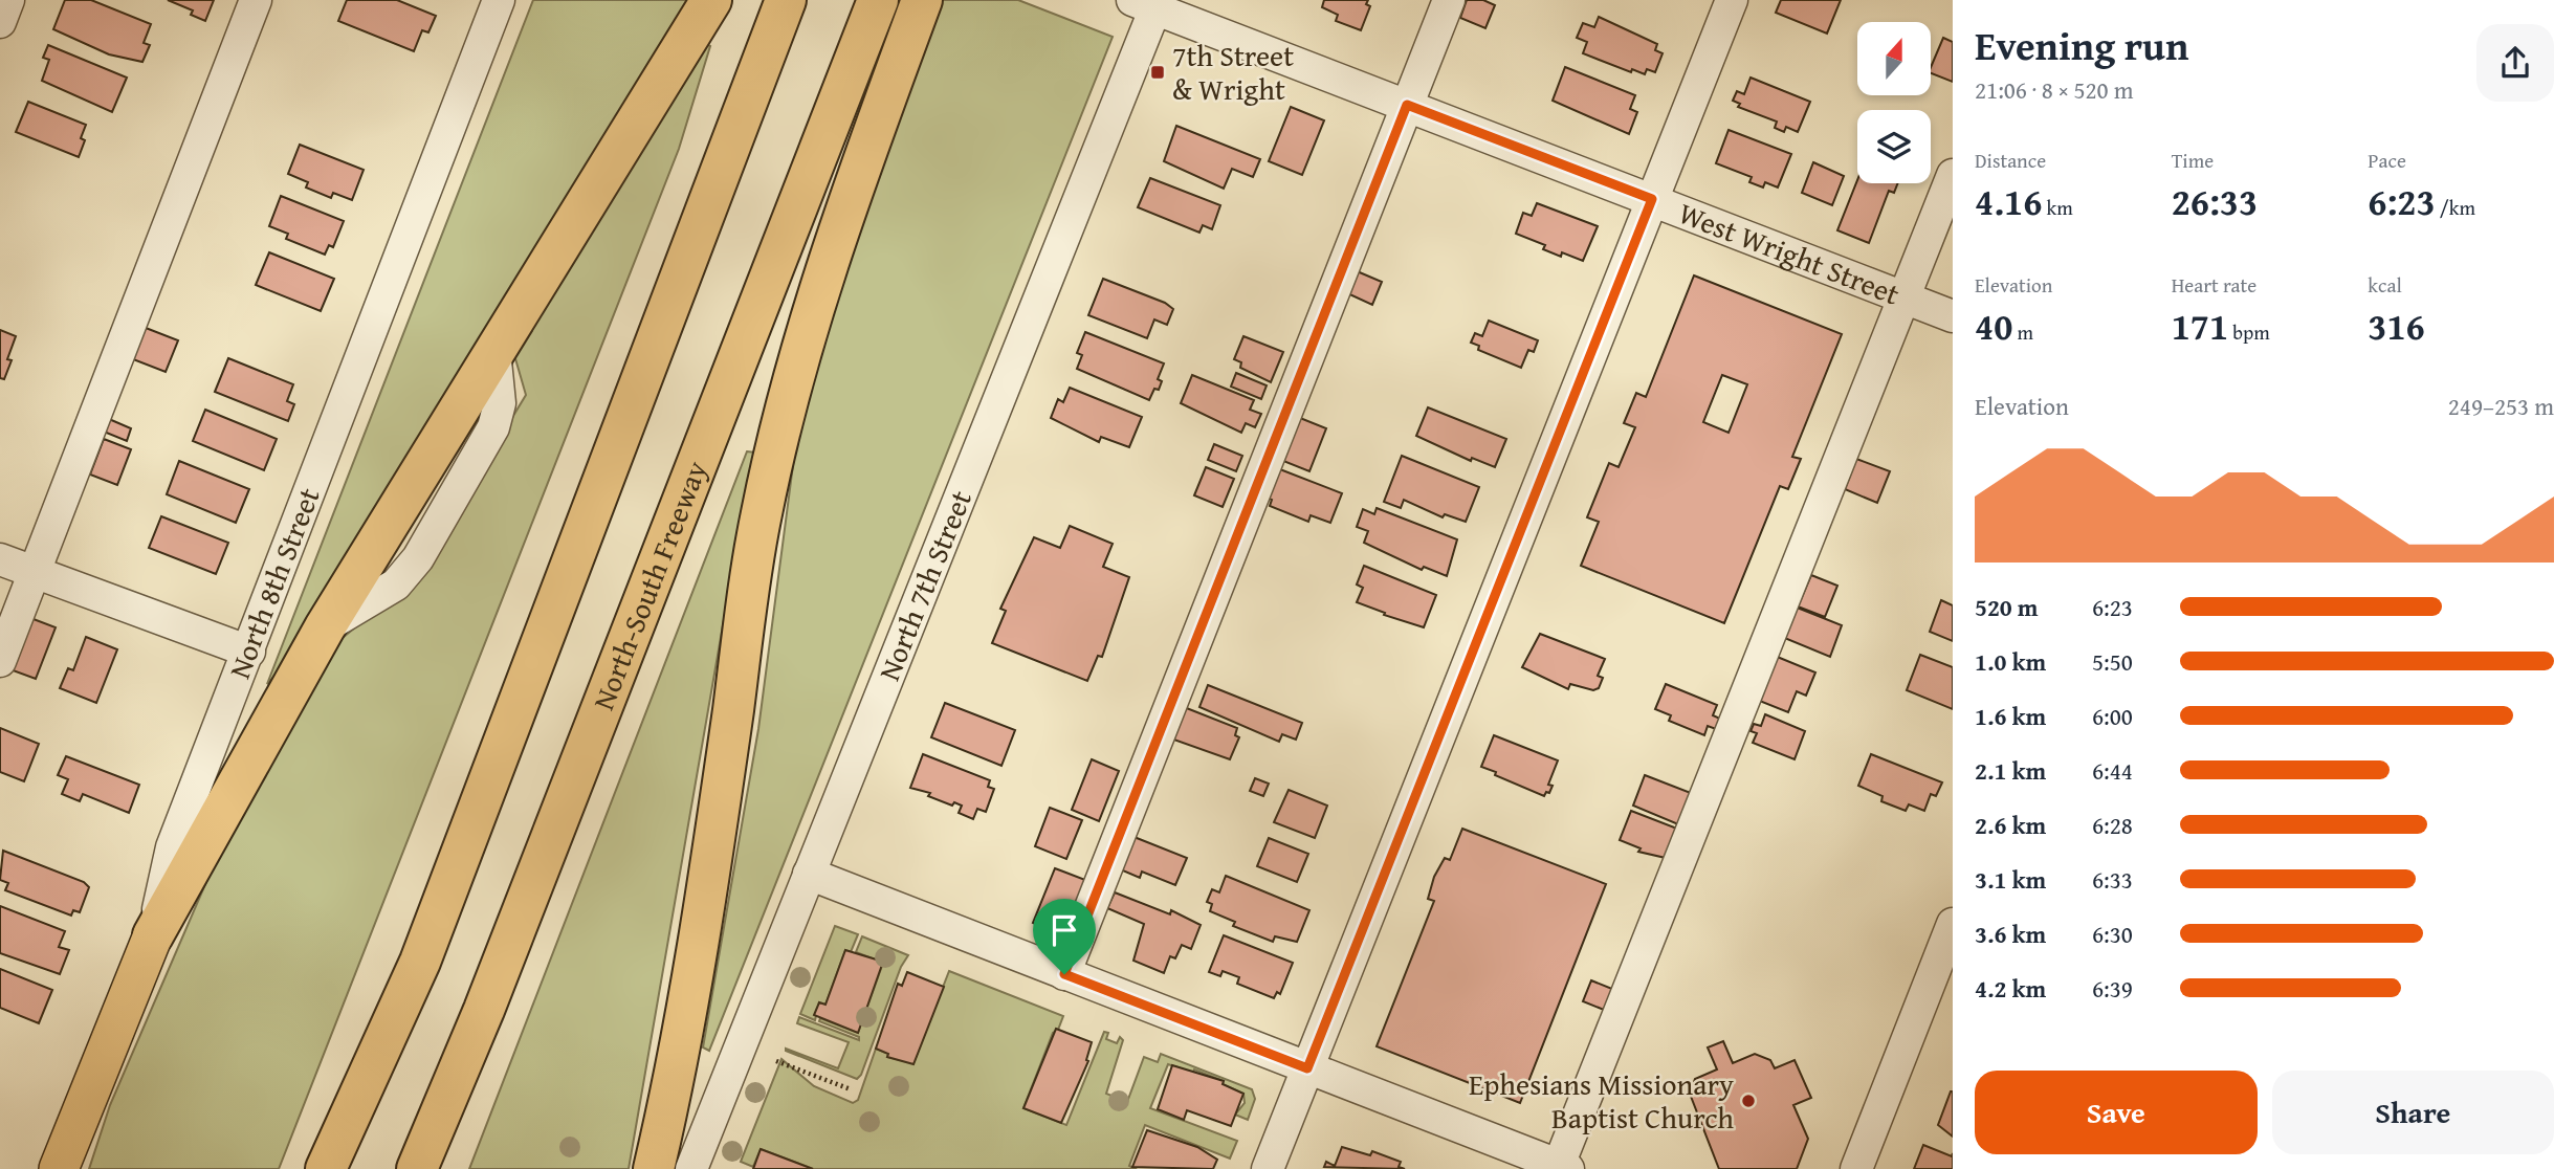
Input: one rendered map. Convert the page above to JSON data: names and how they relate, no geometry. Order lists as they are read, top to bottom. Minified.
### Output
{"streets":{"highway":["North-South Freeway"],"main road":["North 8th Street"],"street":["West Wright Street","North 7th Street"]},"crossings":[["West Wright Street","North 7th Street"]],"places":{"transit":["7th Street & Wright"],"other":["Ephesians Missionary Baptist Church"]},"north":"top","page":{"heading":["Evening run","21:06 · 8 × 520 m"],"stats":[["Distance","4.16 km"],["Time","26:33"],["Pace","6:23 /km"],["Elevation","40 m"],["Heart rate","171 bpm"],["kcal","316"]],"chart":["Elevation","249–253 m"],"list":[{"name":"520 m","note":"6:23"},{"name":"1.0 km","note":"5:50"},{"name":"1.6 km","note":"6:00"},{"name":"2.1 km","note":"6:44"},{"name":"2.6 km","note":"6:28"},{"name":"3.1 km","note":"6:33"},{"name":"3.6 km","note":"6:30"},{"name":"4.2 km","note":"6:39"}],"buttons":["Save","Share"]}}
